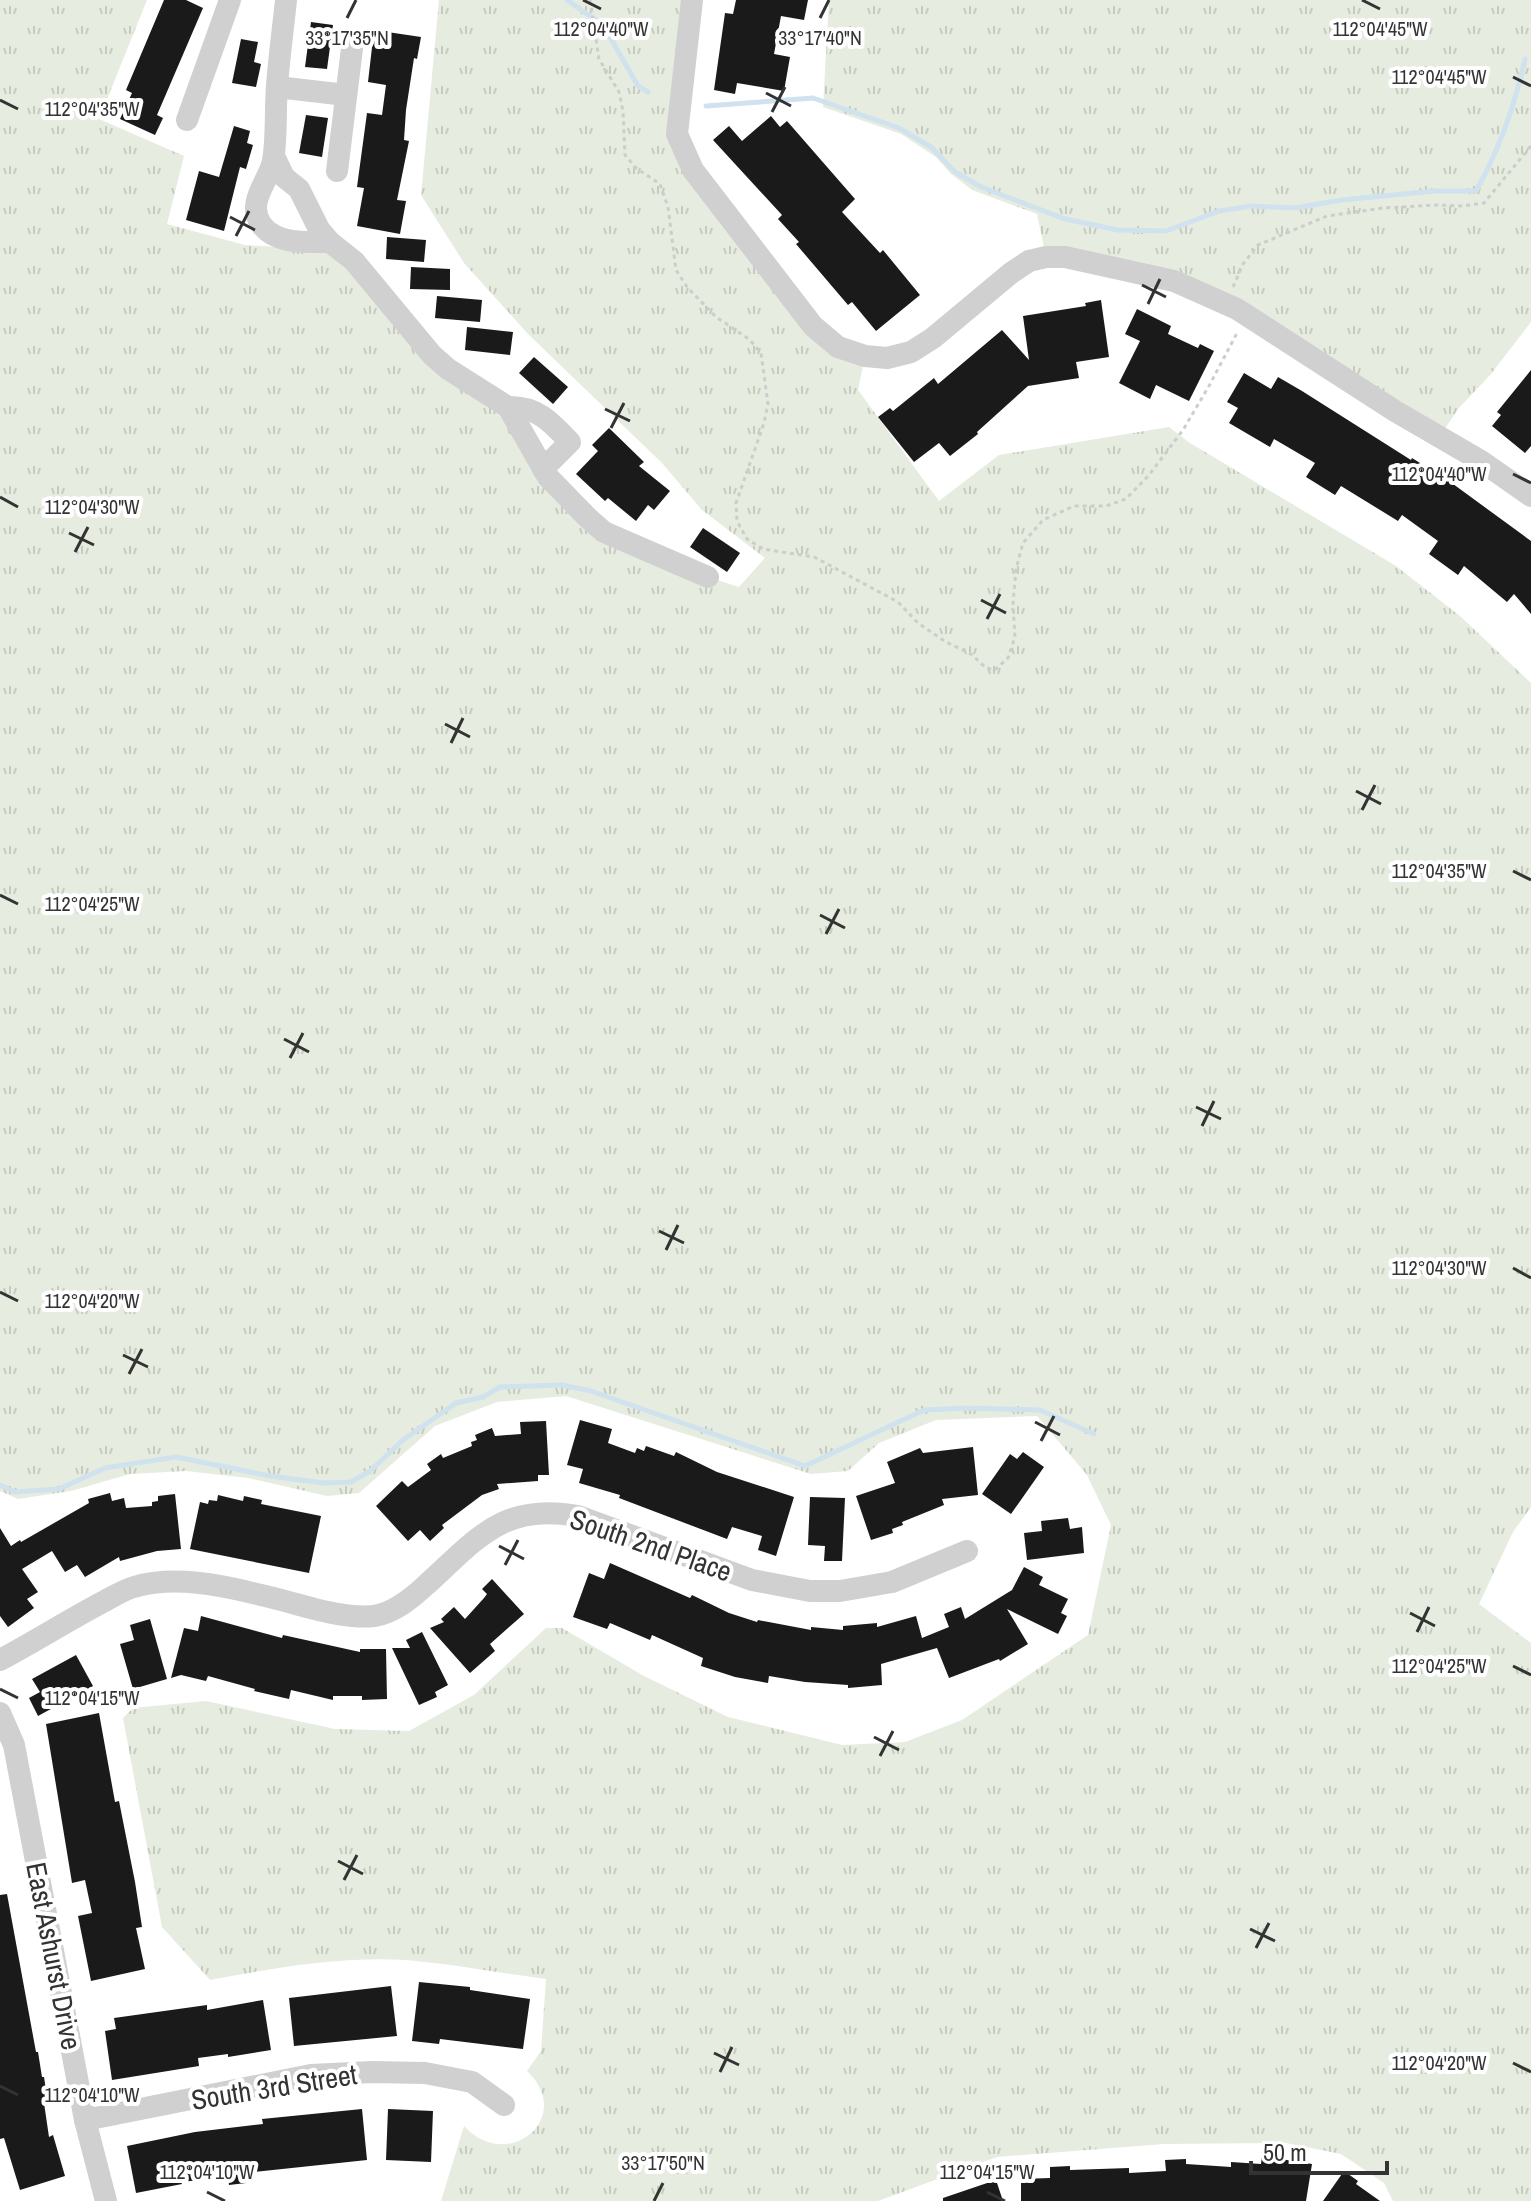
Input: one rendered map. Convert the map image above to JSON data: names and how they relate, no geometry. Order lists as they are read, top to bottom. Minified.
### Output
{"streets":{"street":["South 2nd Place","East Ashurst Drive","South 3rd Street"]},"crossings":[["East Ashurst Drive","South 3rd Street"]],"scale_bar":"50 m","coordinates":["112°04'40\"W","112°04'45\"W","33°17'35\"N","33°17'40\"N","112°04'35\"W","112°04'30\"W","112°04'25\"W","112°04'20\"W","112°04'15\"W","112°04'10\"W","33°17'50\"N"]}
